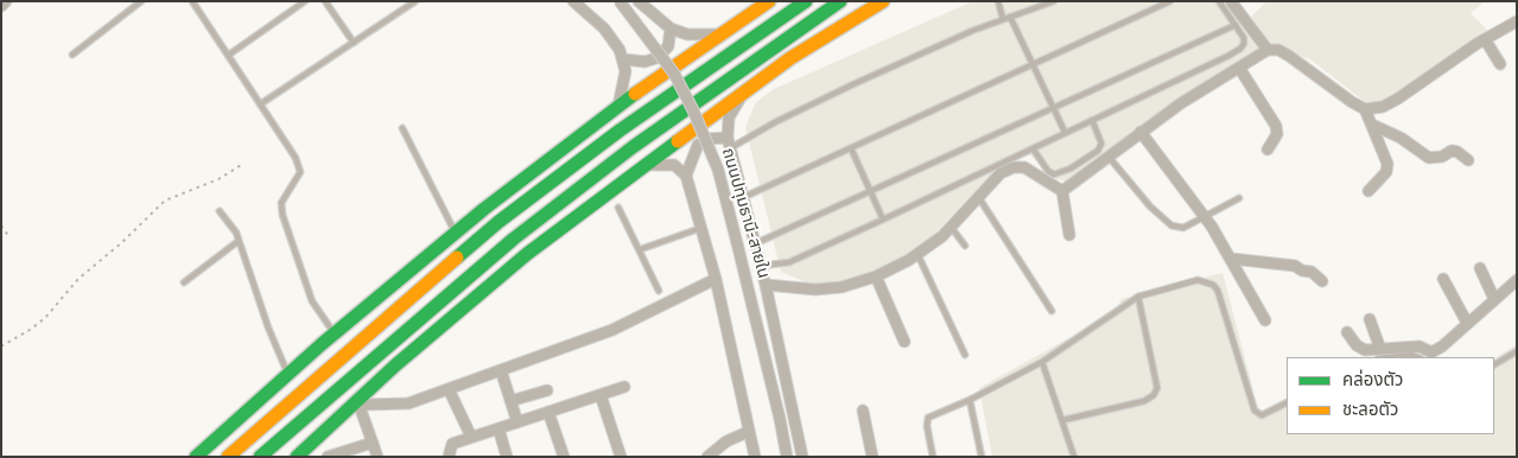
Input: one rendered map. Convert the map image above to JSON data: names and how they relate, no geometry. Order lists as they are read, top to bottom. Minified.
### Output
{"streets":{"street":["ถนนปทุมธานี-สายใน"]},"legend":["คล่องตัว","ชะลอตัว"]}
